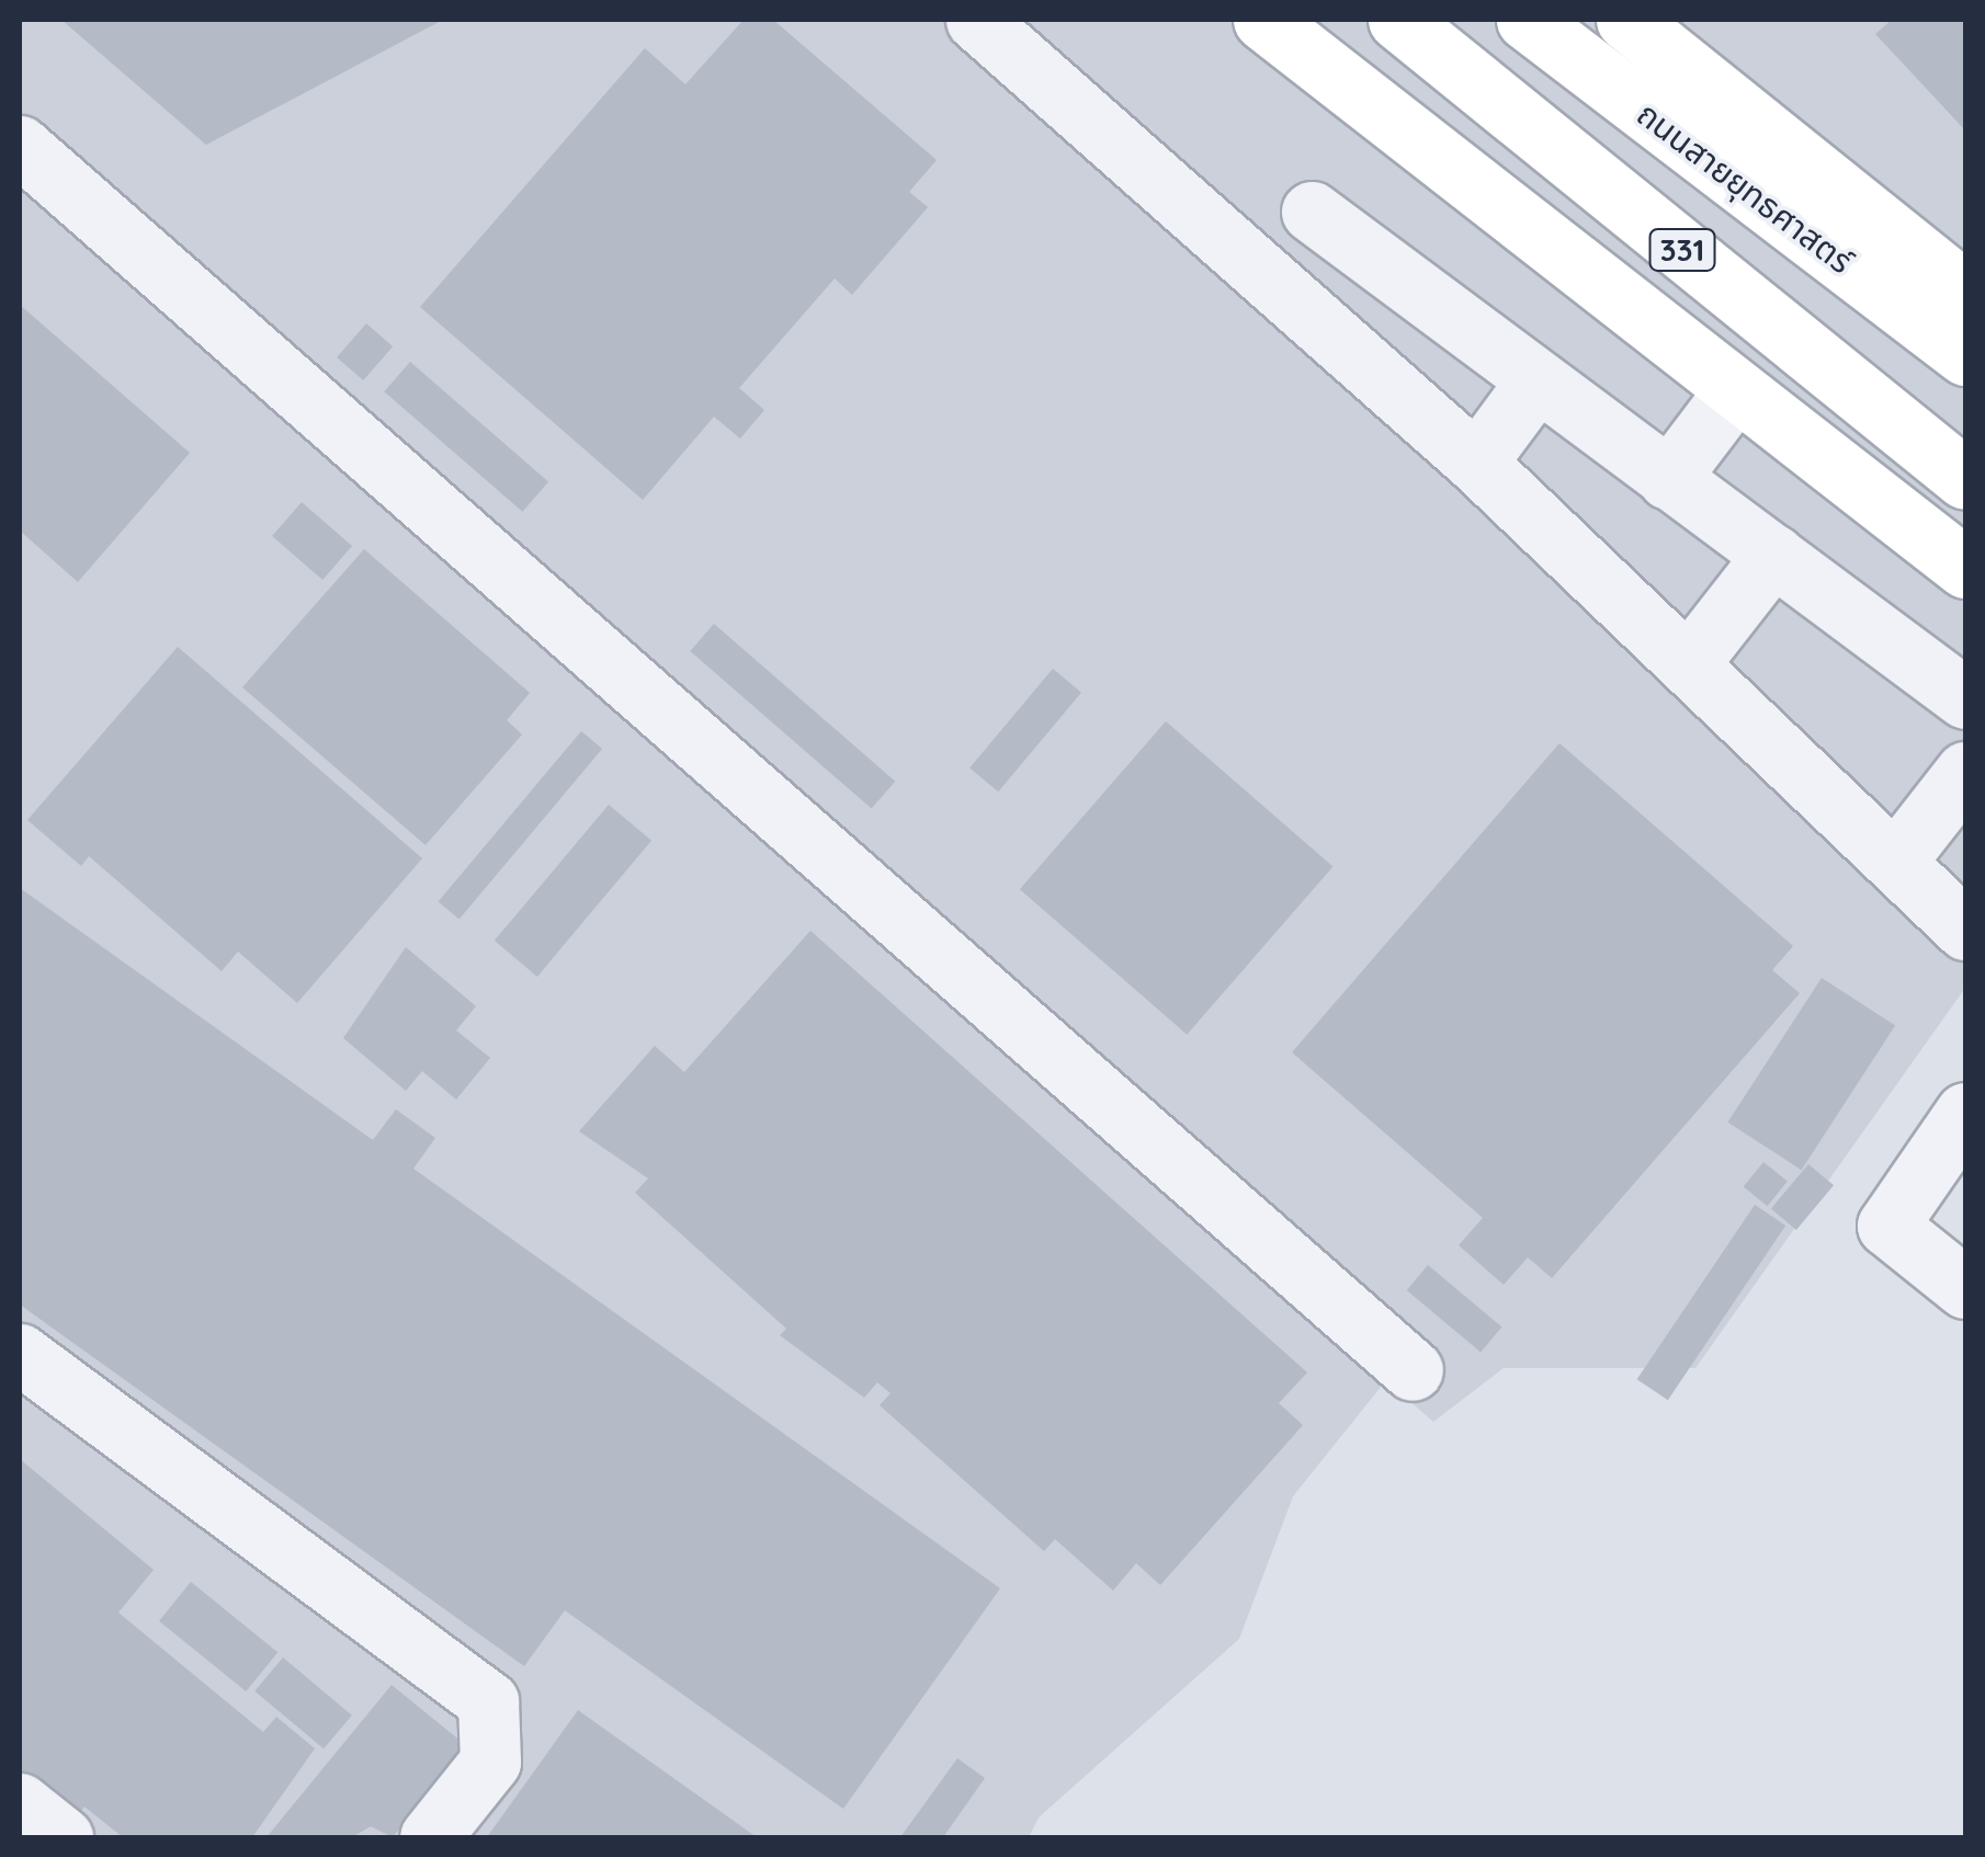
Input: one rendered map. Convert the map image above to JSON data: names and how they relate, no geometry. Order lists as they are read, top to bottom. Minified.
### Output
{"streets":{"main road":["ถนนสายยุทธศาสตร์","331"]}}
